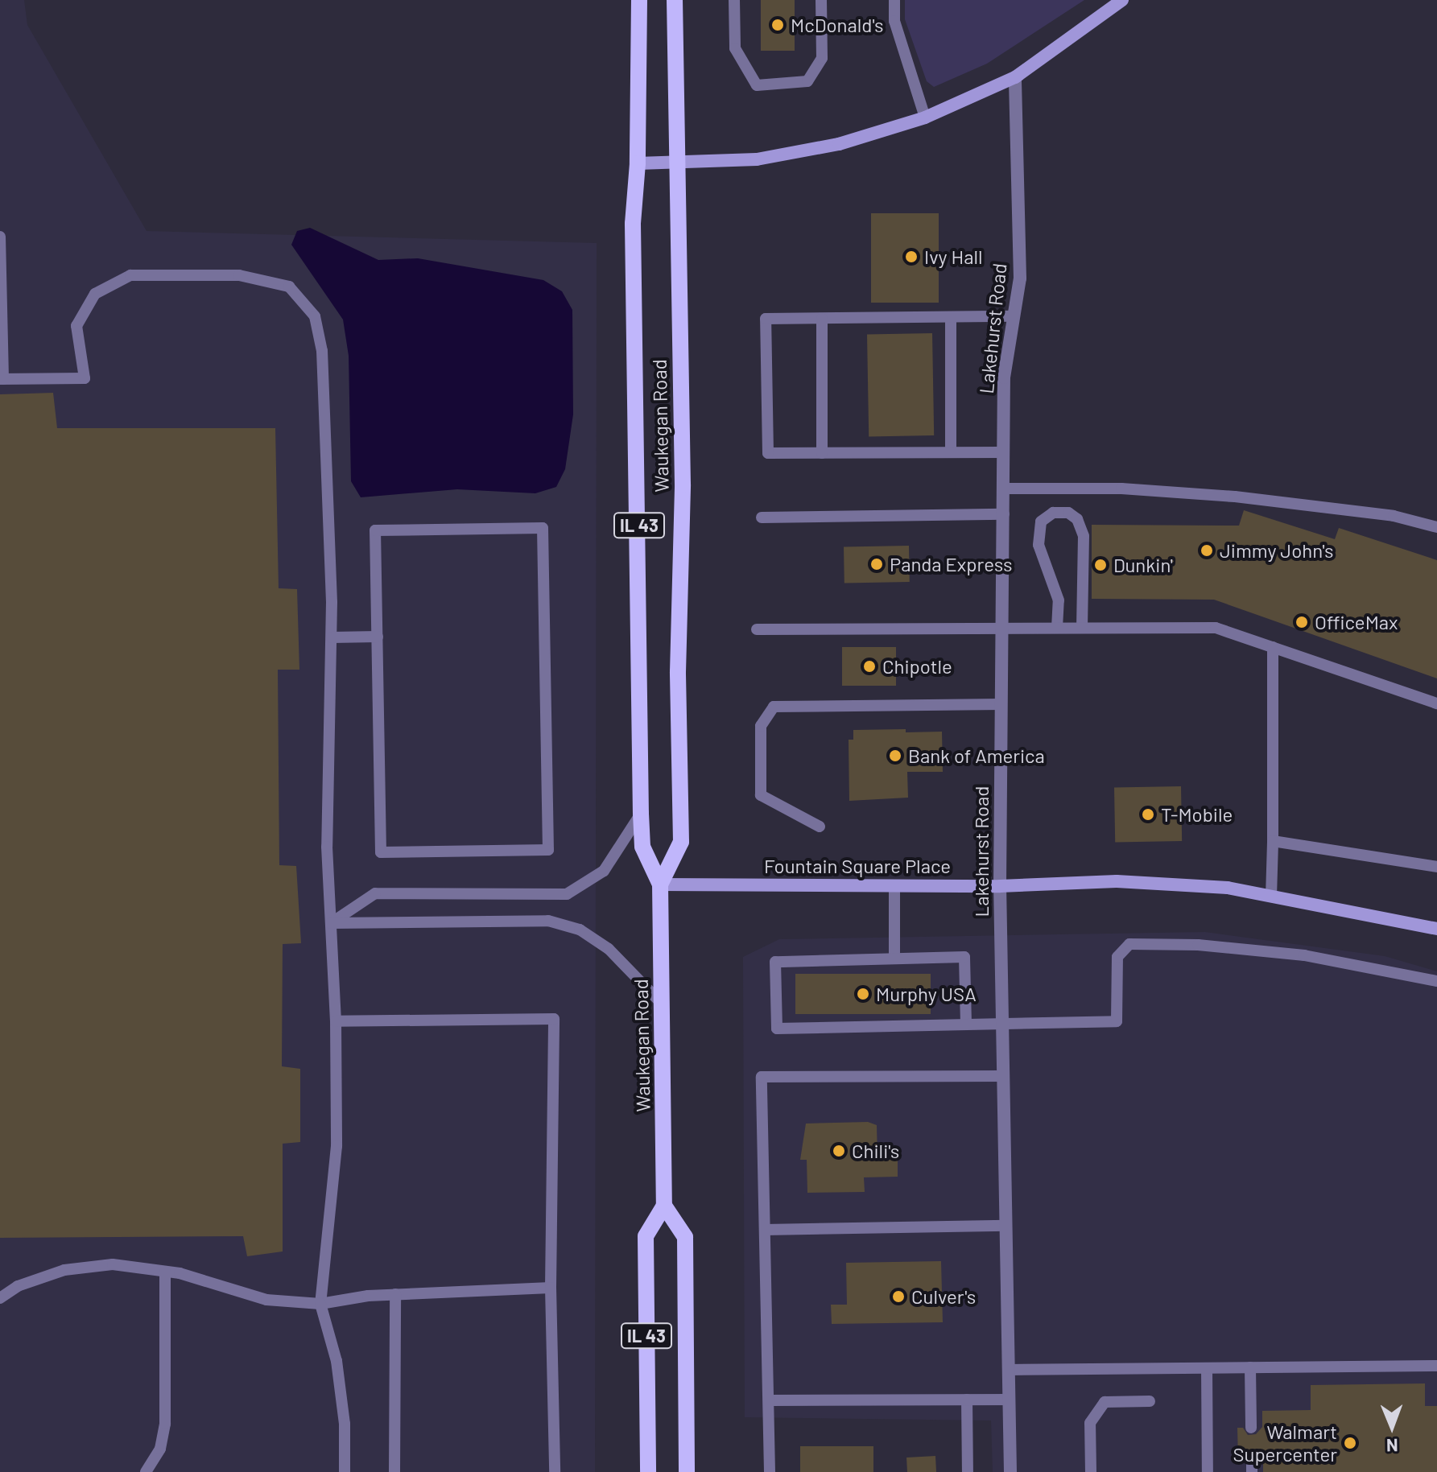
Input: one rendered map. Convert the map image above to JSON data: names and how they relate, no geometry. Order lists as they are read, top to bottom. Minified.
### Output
{"streets":{"main road":["Waukegan Road","IL 43"],"street":["Lakehurst Road","Fountain Square Place"]},"crossings":[["Lakehurst Road","Fountain Square Place"],["Waukegan Road","IL 43"],["Waukegan Road","Fountain Square Place"]],"places":["McDonald's","Ivy Hall","Jimmy John's","Panda Express","Dunkin'","OfficeMax","Chipotle","Bank of America","T-Mobile","Murphy USA","Chili's","Culver's","Walmart Supercenter"],"north":"bottom"}
